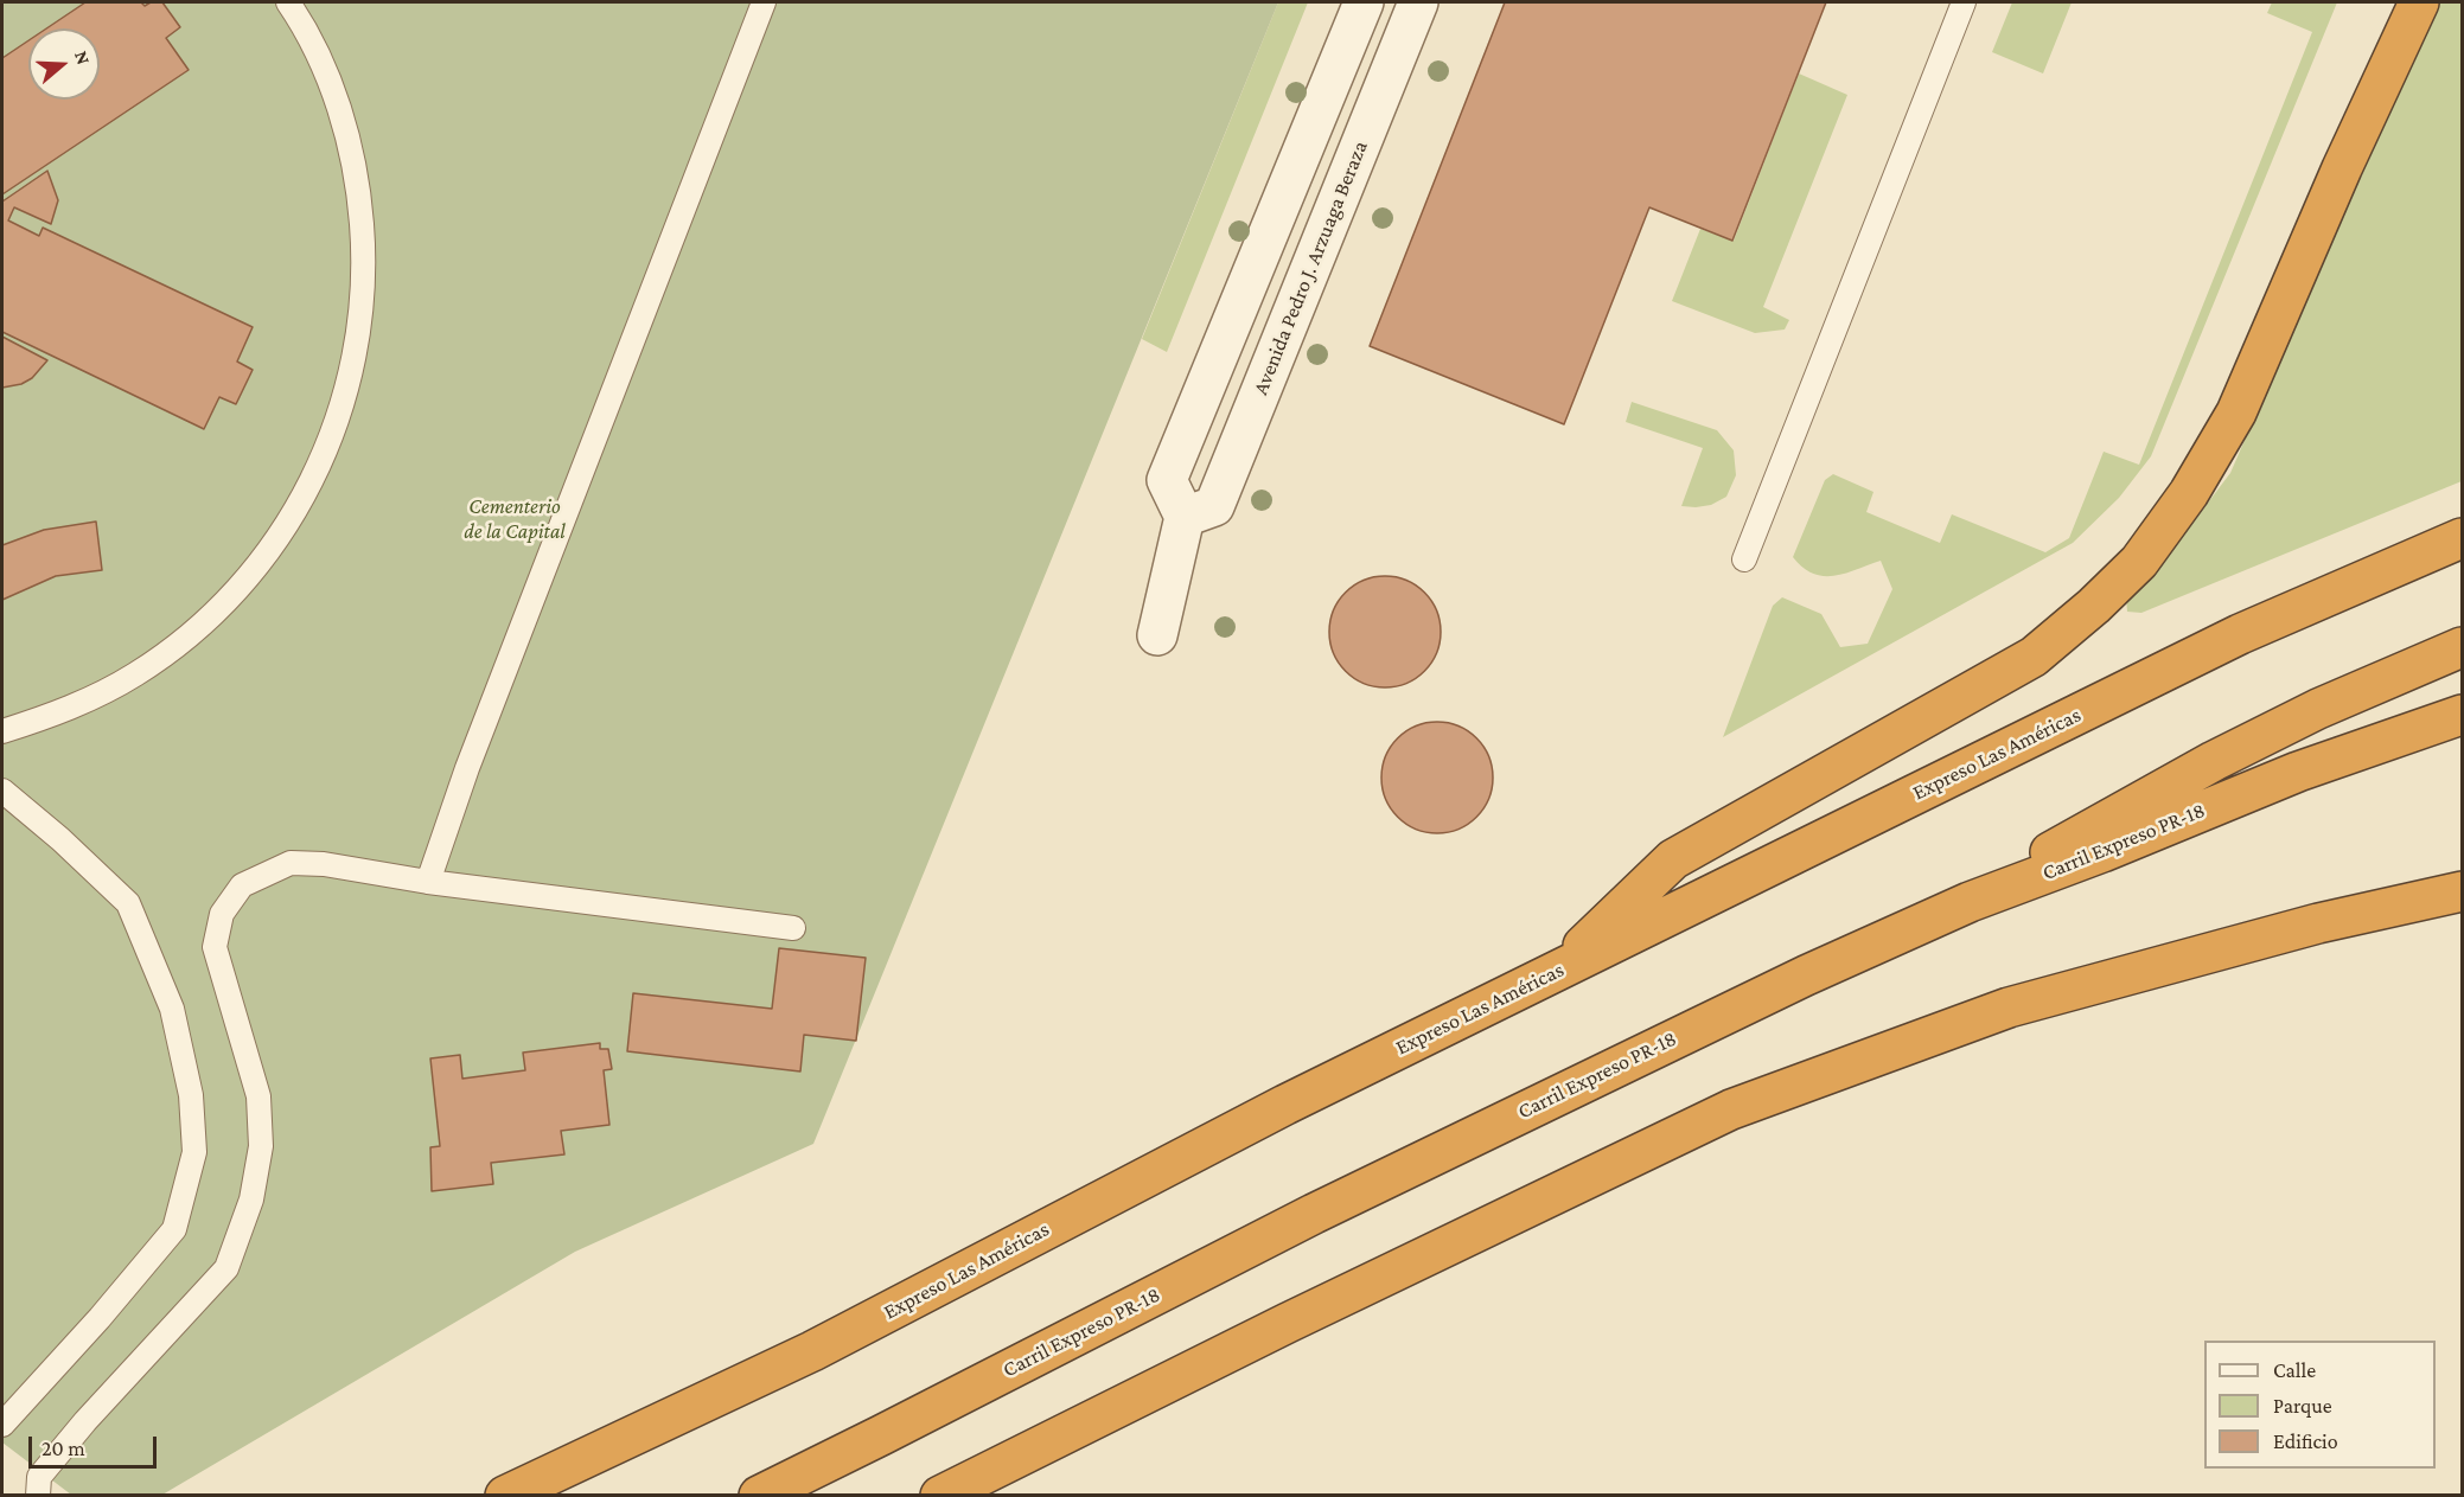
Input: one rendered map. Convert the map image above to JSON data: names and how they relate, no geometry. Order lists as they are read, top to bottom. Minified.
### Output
{"streets":{"highway":["Expreso Las Américas","Carril Expreso PR-18"],"street":["Avenida Pedro J. Arzuaga Beraza"]},"parks":["Cementerio de la Capital"],"legend":["Calle","Parque","Edificio"],"scale_bar":"20 m","north":"right"}
